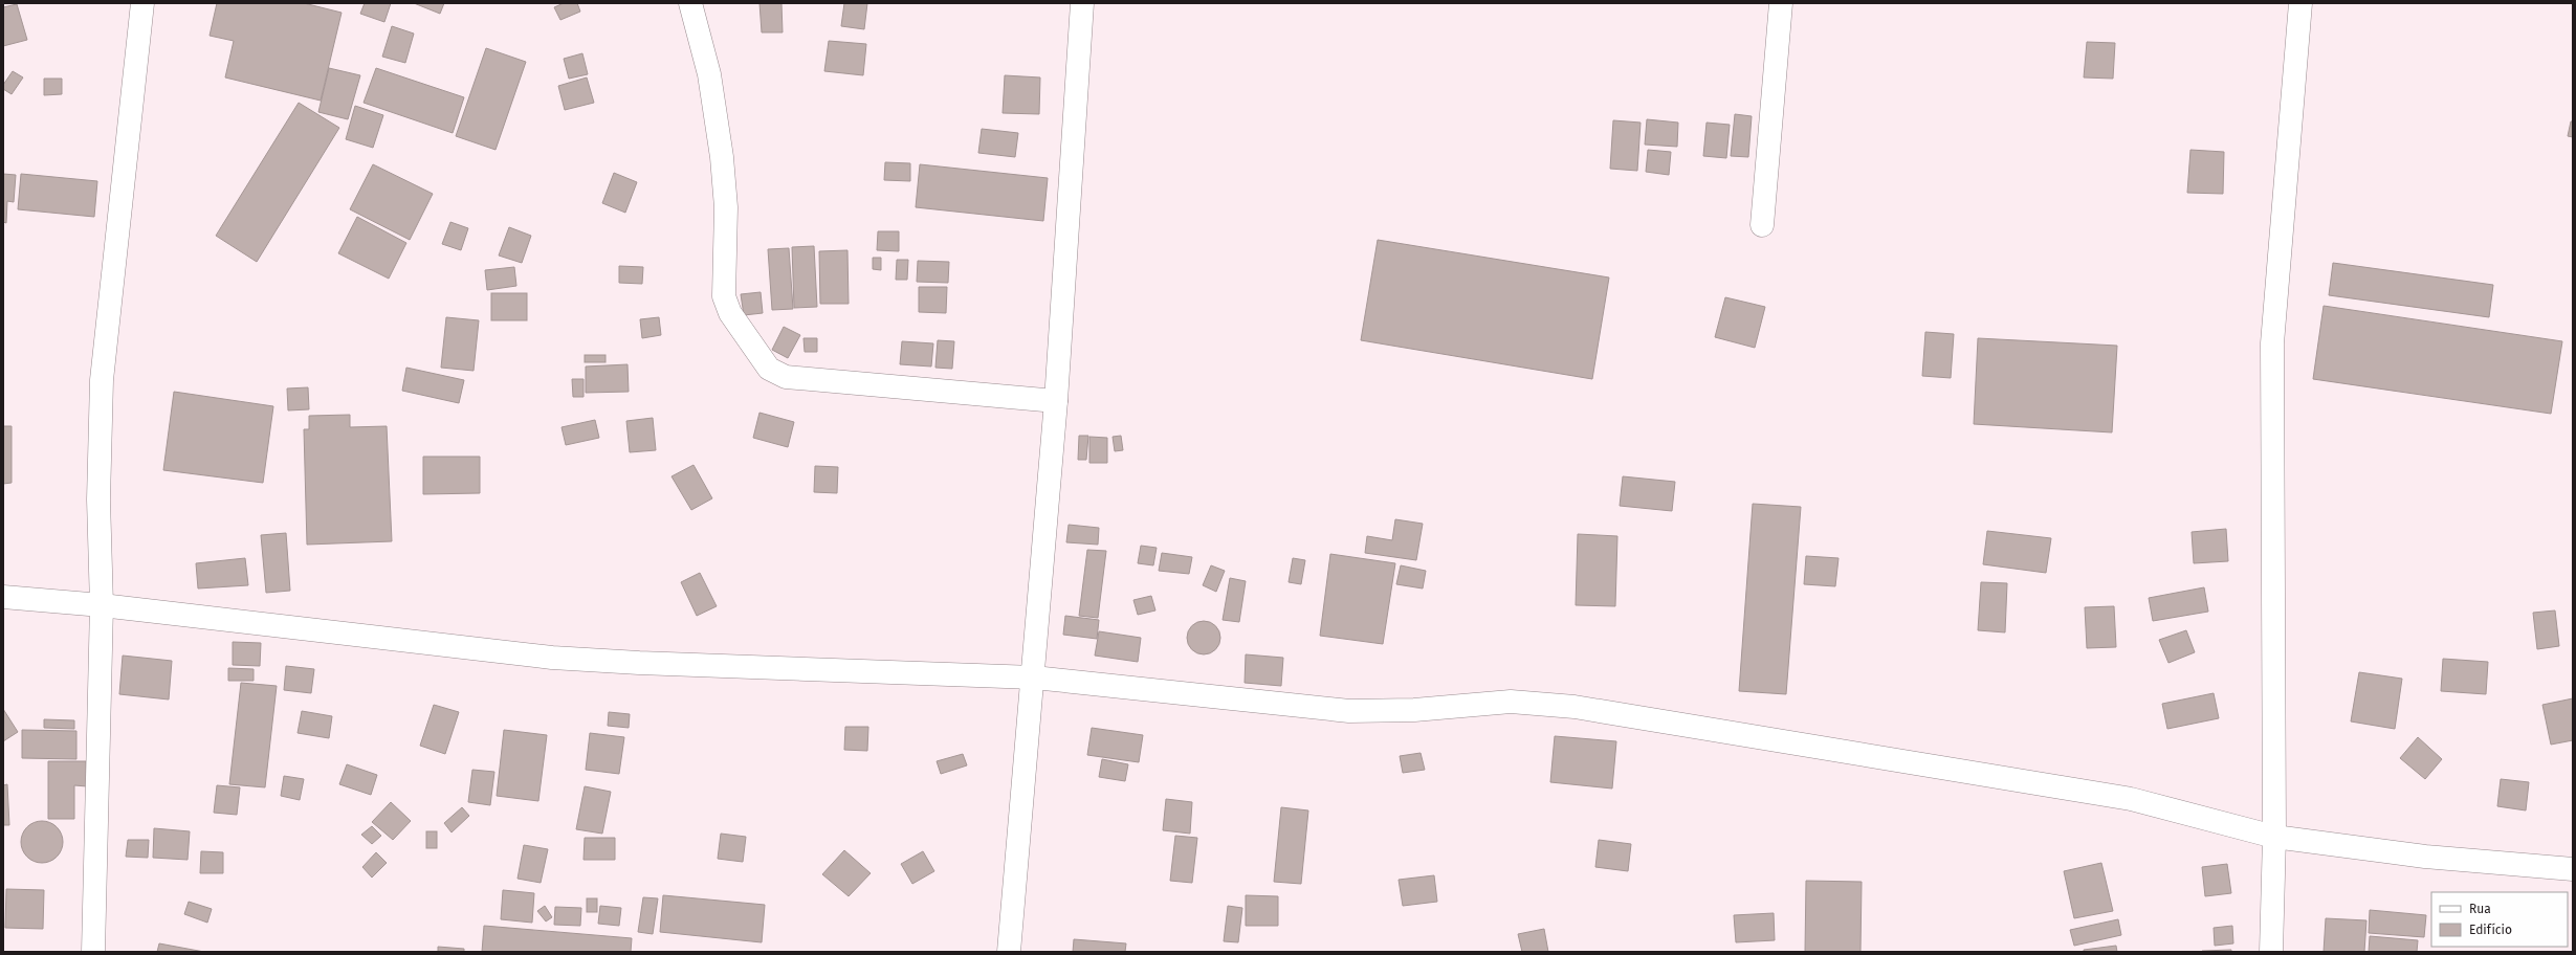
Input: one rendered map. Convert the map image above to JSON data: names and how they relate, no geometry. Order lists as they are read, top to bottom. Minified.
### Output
{"legend":["Rua","Edifício"]}
